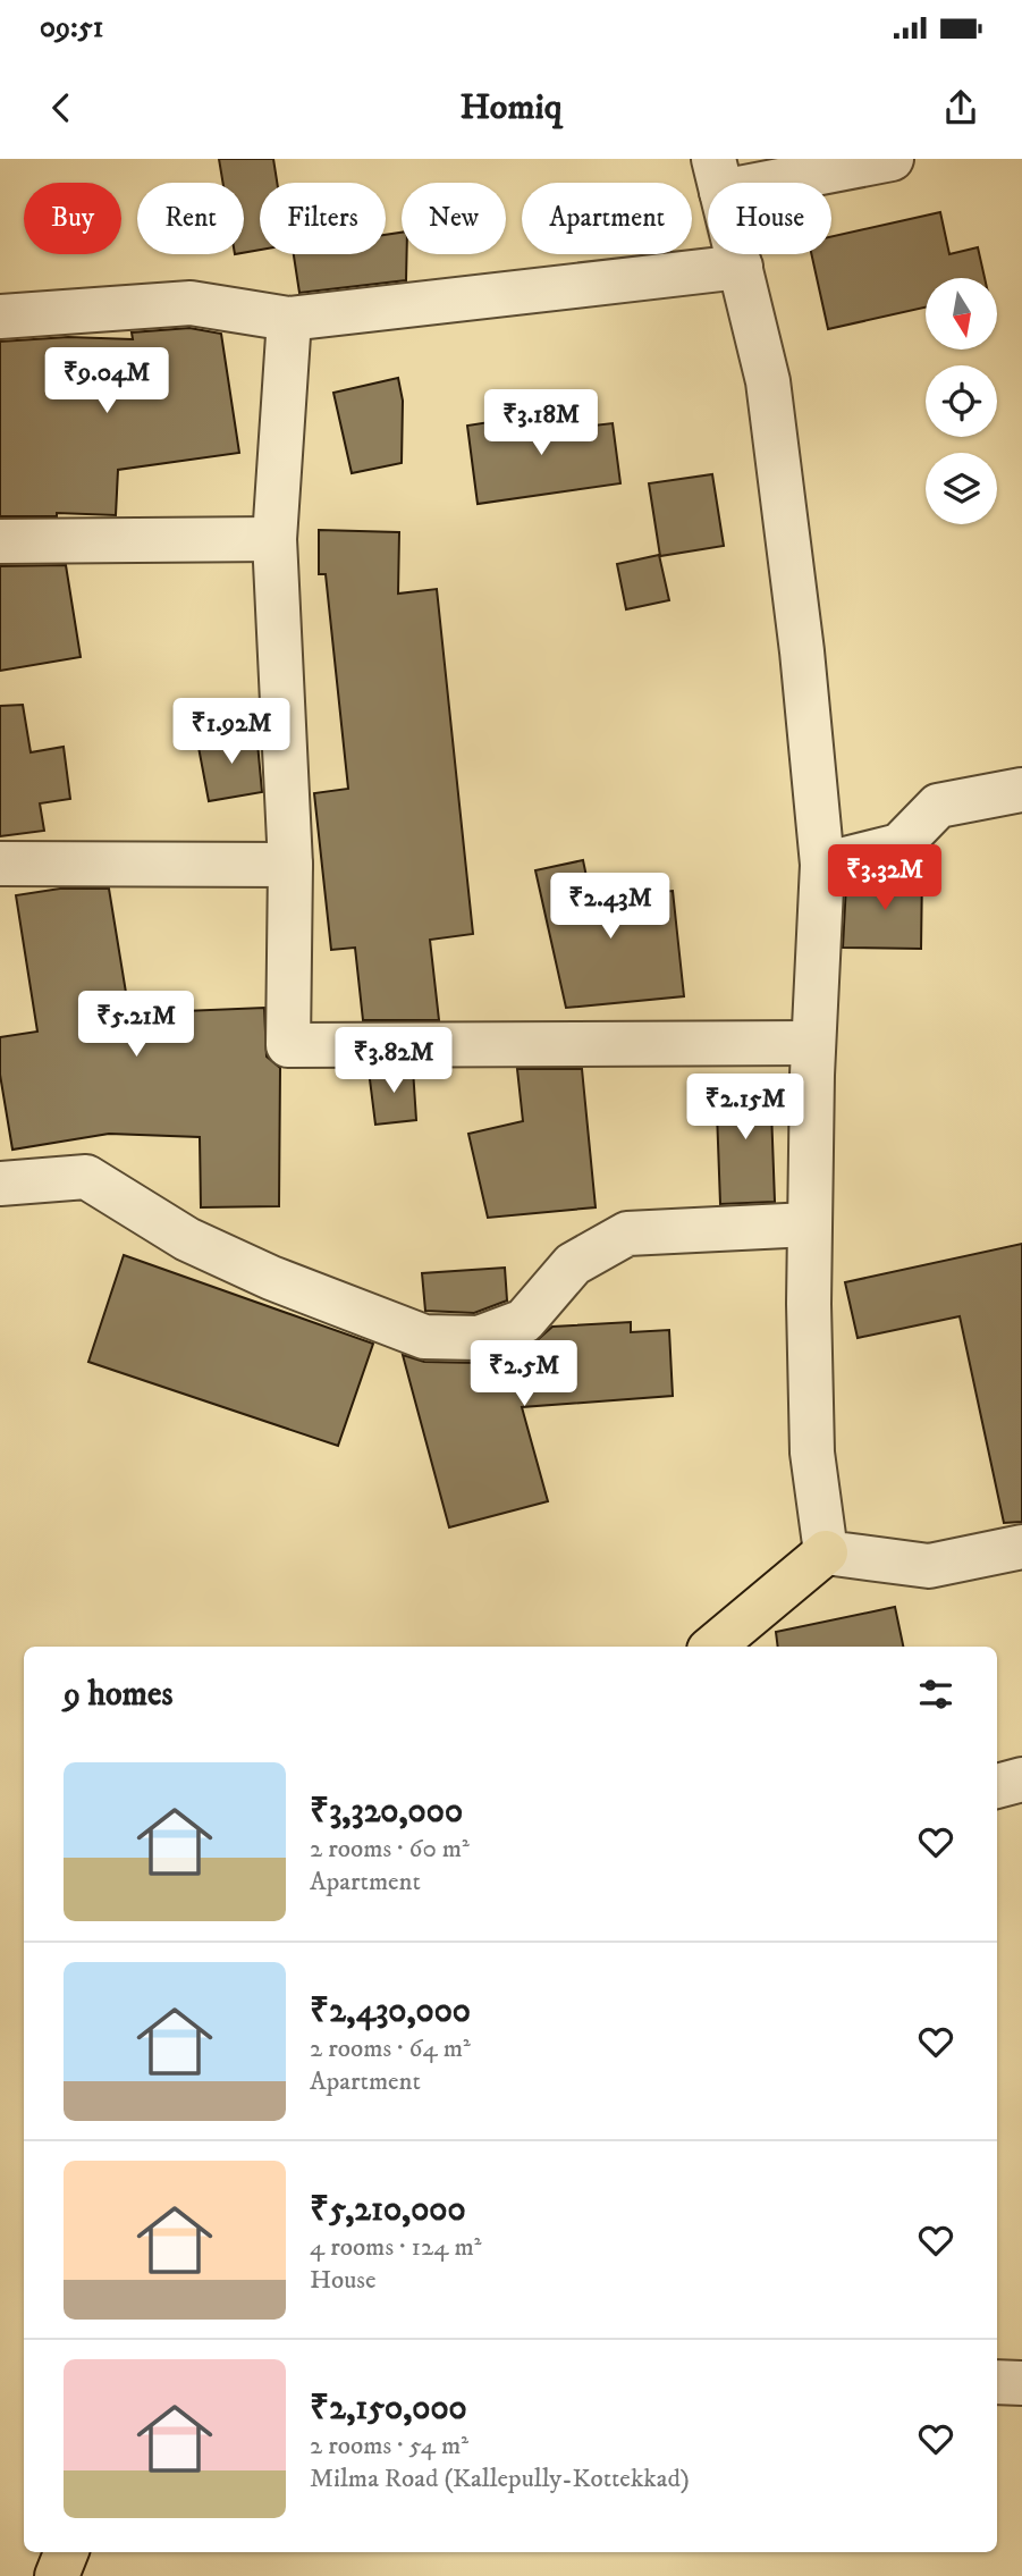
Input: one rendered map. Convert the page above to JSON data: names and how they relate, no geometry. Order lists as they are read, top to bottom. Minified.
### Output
{"north":"bottom","page":{"status":"09:51","header":"Homiq","chip":["Buy","Rent","Filters","New","Apartment","House"],"price":["₹9.04M","₹3.18M","₹1.92M","₹3.32M","₹2.43M","₹5.21M","₹3.82M","₹2.15M","₹2.5M"],"heading":"9 homes","list":[{"name":"₹3,320,000","note":"2 rooms · 60 m² · Apartment"},{"name":"₹2,430,000","note":"2 rooms · 64 m² · Apartment"},{"name":"₹5,210,000","note":"4 rooms · 124 m² · House"},{"name":"₹2,150,000","note":"2 rooms · 54 m² · Milma Road (Kallepully-Kottekkad)"}]}}
